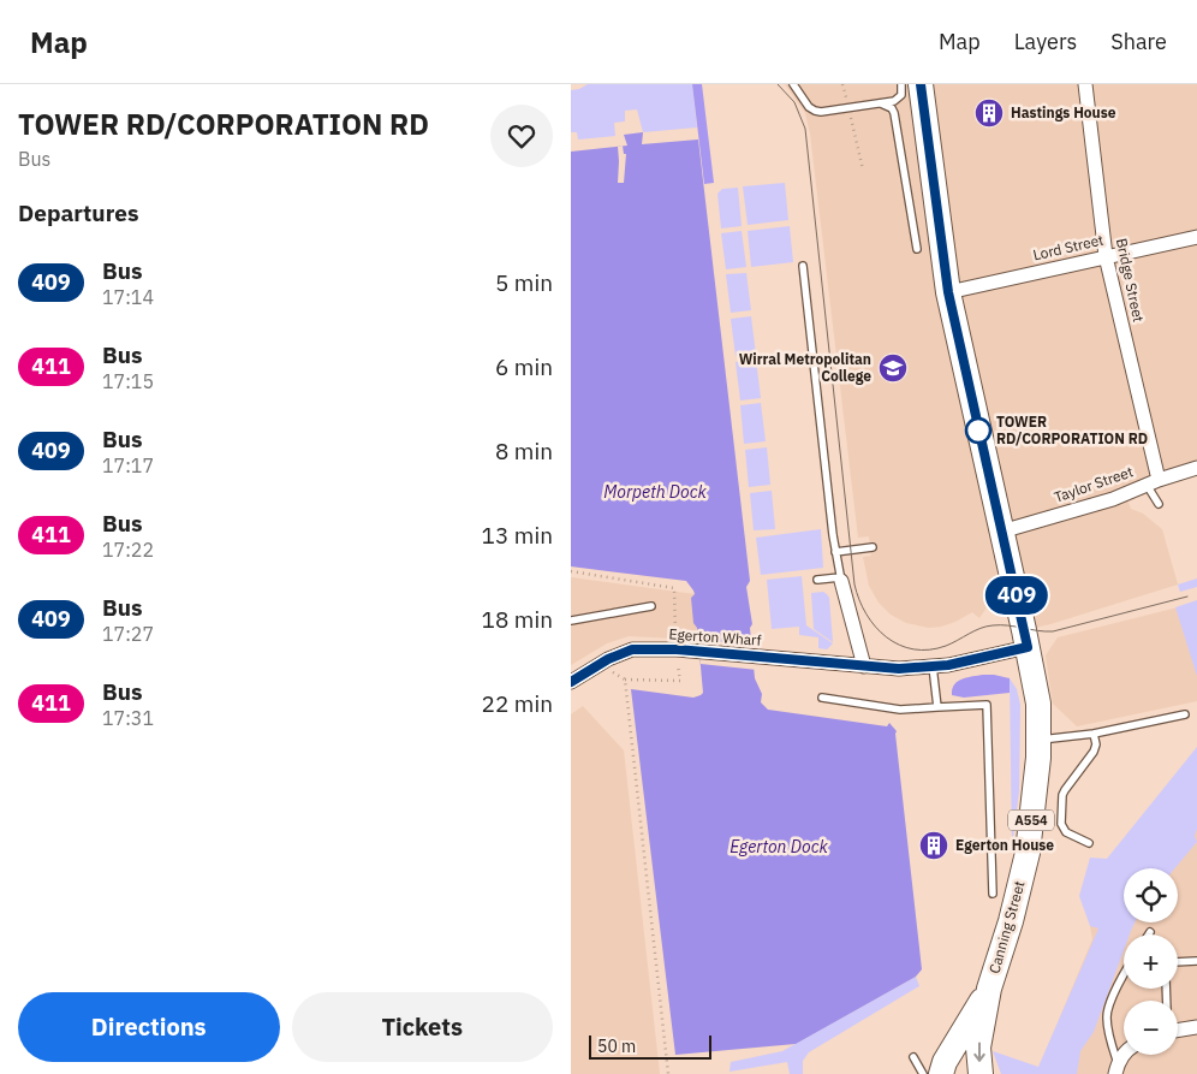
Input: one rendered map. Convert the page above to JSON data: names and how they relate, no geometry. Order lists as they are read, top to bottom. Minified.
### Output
{"streets":{"highway":["A554","Canning Street"],"street":["Lord Street","Bridge Street","Taylor Street","Egerton Wharf"]},"crossings":[["Lord Street","Bridge Street"],["Lord Street","Canning Street"],["Bridge Street","Taylor Street"],["Taylor Street","Canning Street"],["Egerton Wharf","Canning Street"]],"water":["Morpeth Dock","Egerton Dock"],"places":{"building":["Hastings House","Egerton House"],"school or university":["Wirral Metropolitan College"],"other":["TOWER RD/CORPORATION RD"]},"lines":["bus line 409"],"scale_bar":"50 m","page":{"header":"Map","nav":["Map","Layers","Share"],"heading":[["TOWER RD/CORPORATION RD","Bus"],"Departures"],"on_map":"409","list":[{"mark":"409","name":"Bus","note":"17:14","value":"5 min"},{"mark":"411","name":"Bus","note":"17:15","value":"6 min"},{"mark":"409","name":"Bus","note":"17:17","value":"8 min"},{"mark":"411","name":"Bus","note":"17:22","value":"13 min"},{"mark":"409","name":"Bus","note":"17:27","value":"18 min"},{"mark":"411","name":"Bus","note":"17:31","value":"22 min"}],"map_buttons":["+","−"],"buttons":["Directions","Tickets"],"scale":"50 m"}}
